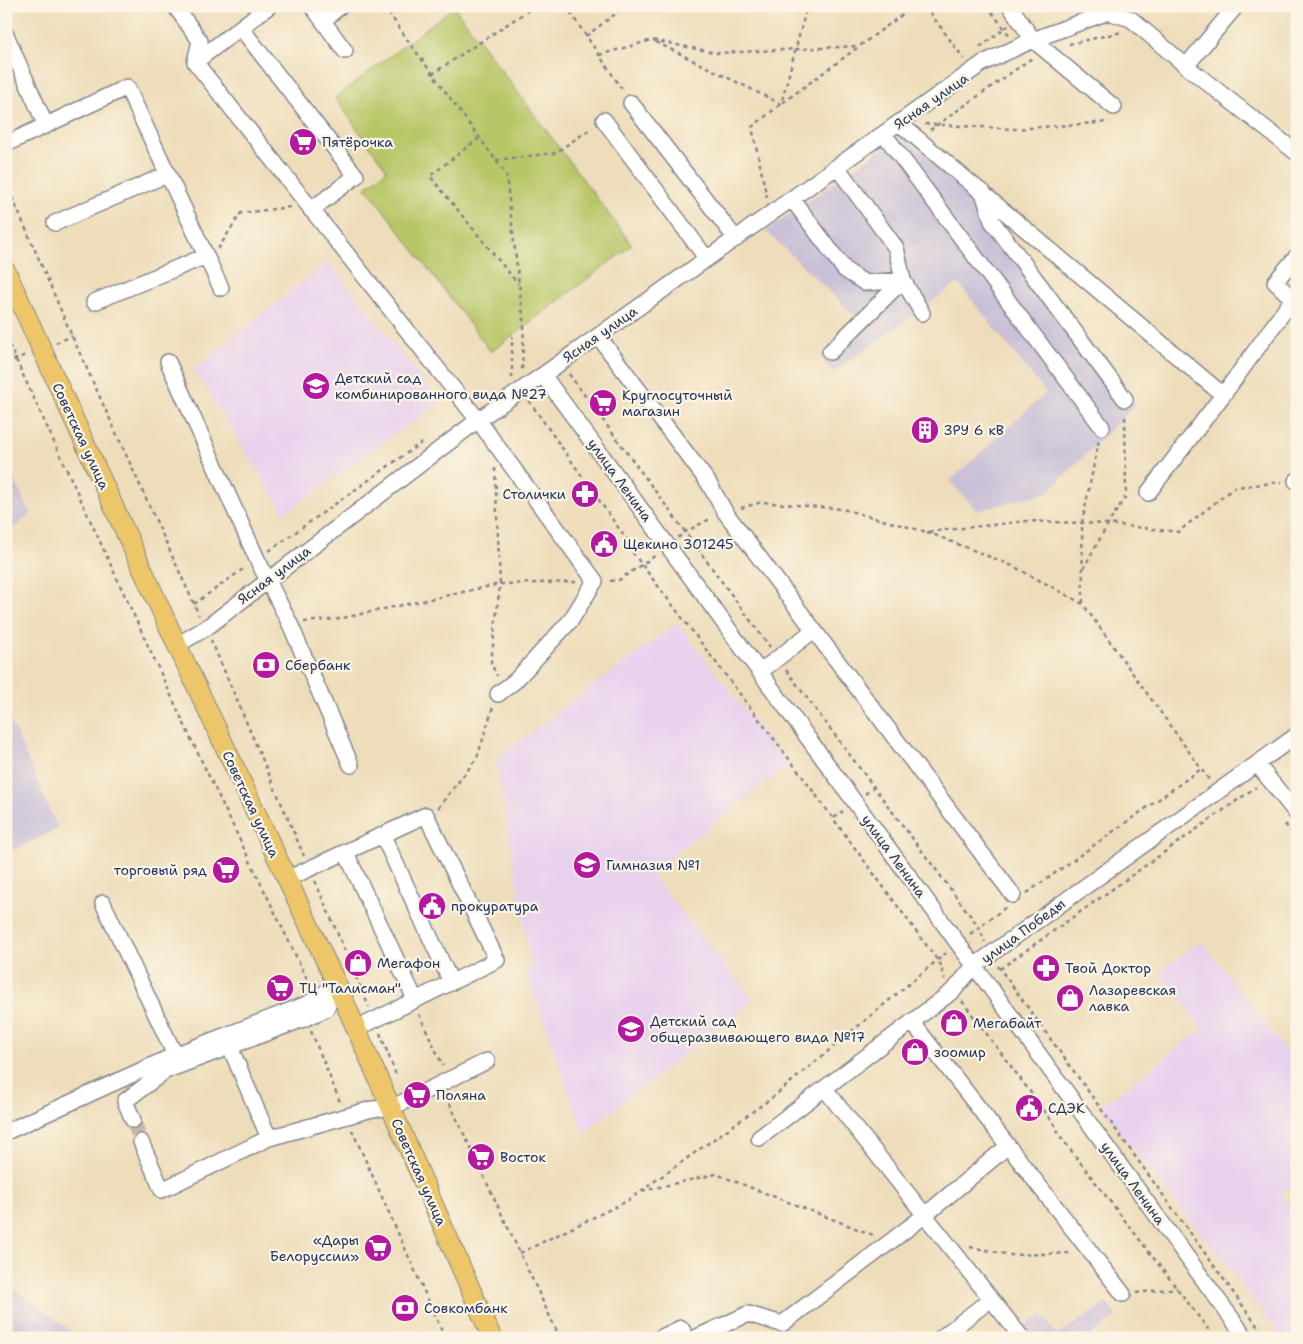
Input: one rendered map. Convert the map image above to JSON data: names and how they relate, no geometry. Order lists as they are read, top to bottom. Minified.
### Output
{"streets":{"main road":["Советская улица"],"street":["Ясная улица","улица Ленина","улица Победы"]},"crossings":[["Ясная улица","Советская улица"],["Ясная улица","улица Ленина"],["улица Ленина","улица Победы"]],"places":{"supermarket":["Пятёрочка","Круглосуточный магазин","торговый ряд","ТЦ \"Талисман\"","Поляна","Восток","«Дары Белоруссии»"],"school or university":["Детский сад комбинированного вида №27","Гимназия №1","Детский сад общеразвивающего вида №17"],"building":["ЗРУ 6 кВ"],"pharmacy":["Столички","Твой Доктор"],"public building":["Щекино 301245","прокуратура","СДЭК"],"bank":["Сбербанк","Совкомбанк"],"shop":["Мегафон","Лазаревская лавка","Мегабайт","зоомир"]}}
